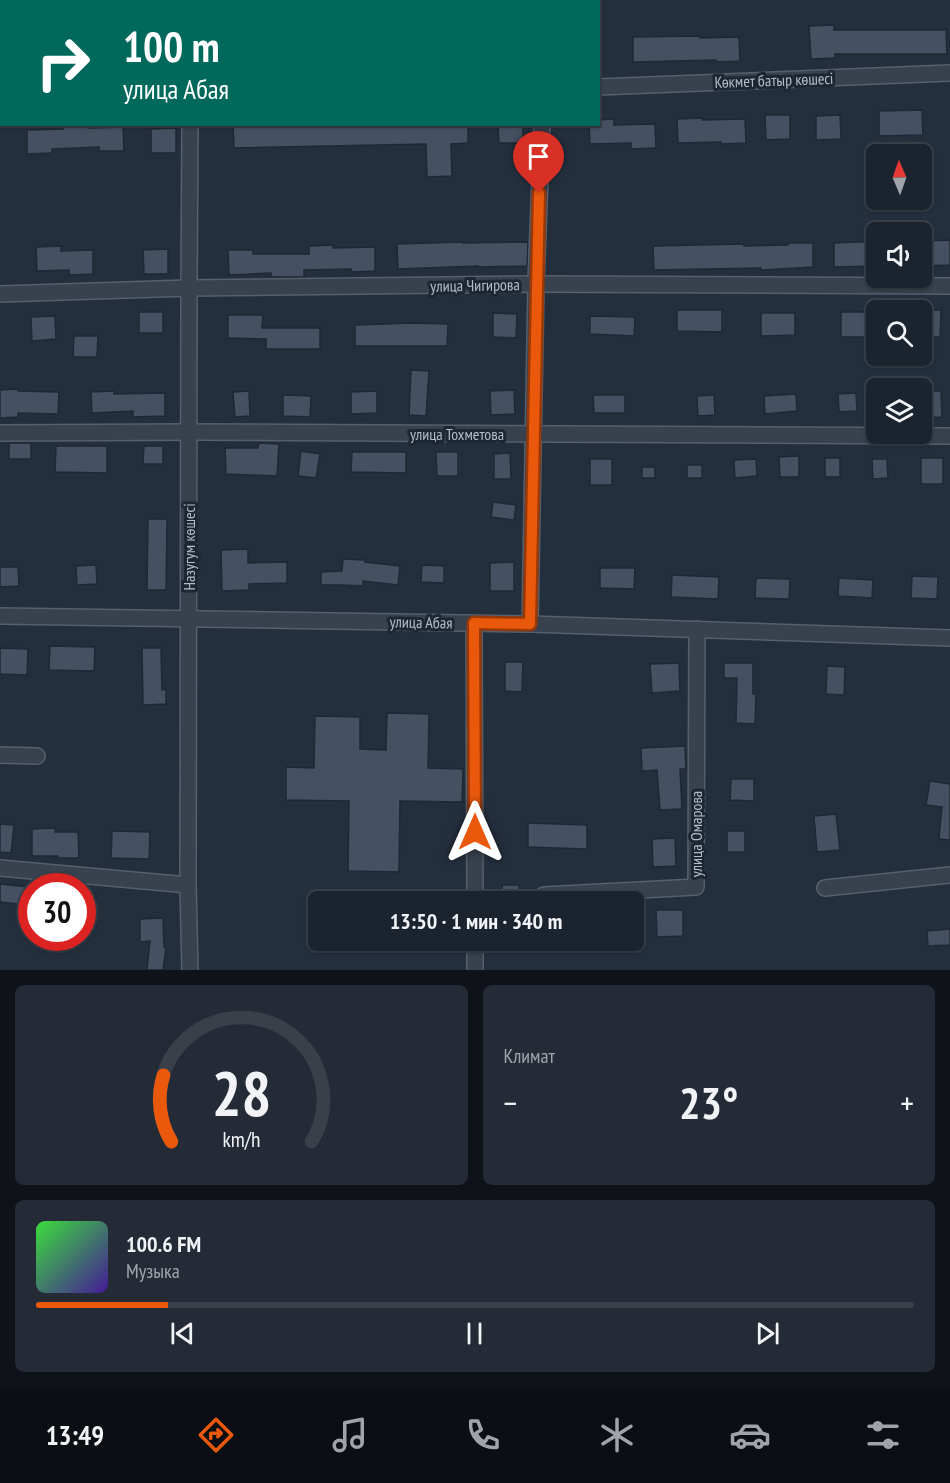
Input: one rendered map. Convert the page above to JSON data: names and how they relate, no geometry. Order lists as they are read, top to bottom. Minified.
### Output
{"streets":{"street":["Көкмет батыр көшесі","улица Чигирова","улица Тохметова","Назугум көшесі","улица Абая","улица Омарова"]},"crossings":[["улица Чигирова","Назугум көшесі"],["улица Тохметова","Назугум көшесі"],["Назугум көшесі","улица Абая"],["улица Абая","улица Омарова"]],"north":"top","page":{"turn":["100 m","улица Абая"],"limit":"30","trip":"13:50 · 1 мин · 340 m","tile":"Климат","heat":["−","23°","+"],"song":["100.6 FM","Музыка"],"tabs":"13:49","gauge":["28","km/h"]}}
